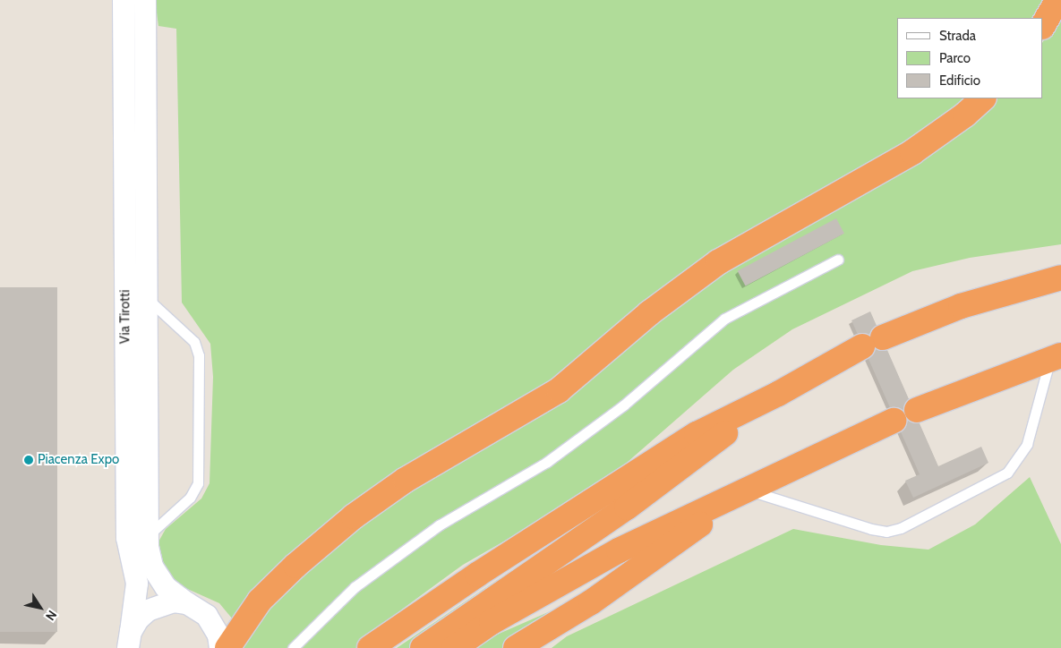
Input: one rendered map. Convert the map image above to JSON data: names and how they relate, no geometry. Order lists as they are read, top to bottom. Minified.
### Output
{"streets":{"street":["Via Tirotti"]},"places":["Piacenza Expo"],"legend":["Strada","Parco","Edificio"],"north":"bottom right"}
